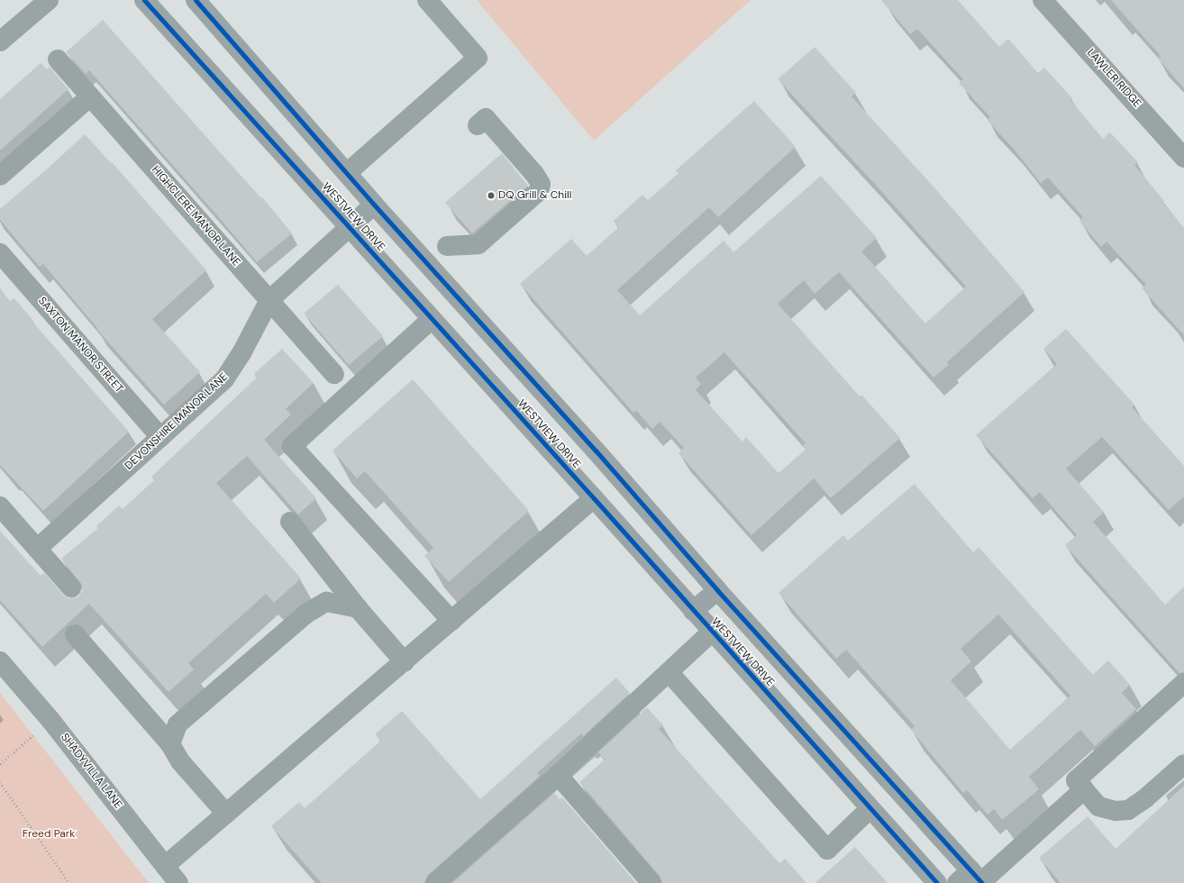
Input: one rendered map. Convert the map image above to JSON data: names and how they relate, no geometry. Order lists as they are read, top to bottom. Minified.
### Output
{"streets":{"main road":["WESTVIEW DRIVE"],"street":["LAWLER RIDGE","HIGHCLERE MANOR LANE","SAXTON MANOR STREET","DEVONSHIRE MANOR LANE","SHADYVILLA LANE"]},"crossings":[["HIGHCLERE MANOR LANE","DEVONSHIRE MANOR LANE"],["WESTVIEW DRIVE","DEVONSHIRE MANOR LANE"],["SAXTON MANOR STREET","DEVONSHIRE MANOR LANE"]],"parks":["Freed Park"],"places":["DQ Grill & Chill"]}
